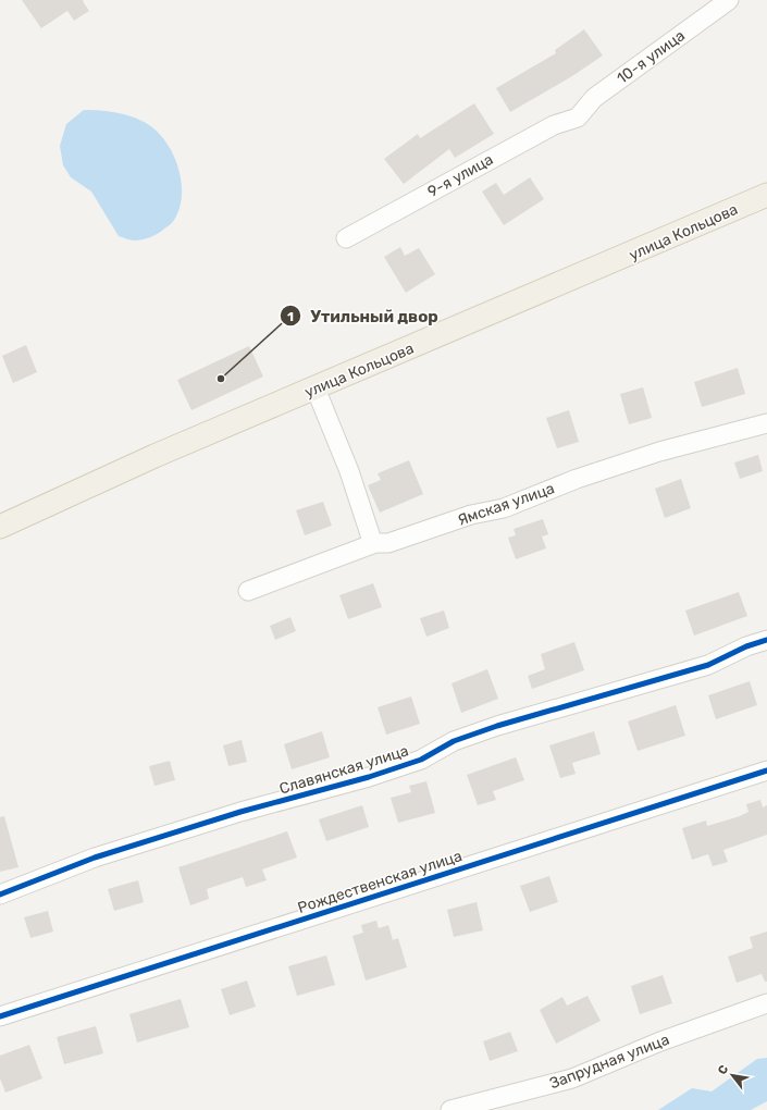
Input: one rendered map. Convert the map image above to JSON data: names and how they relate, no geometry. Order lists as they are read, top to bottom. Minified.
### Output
{"streets":{"main road":["улица Кольцова"],"street":["10-я улица","9-я улица","Ямская улица","Славянская улица","Рождественская улица","Запрудная улица"]},"crossings":[["10-я улица","9-я улица"]],"places":["Утильный двор"],"north":"top left"}
